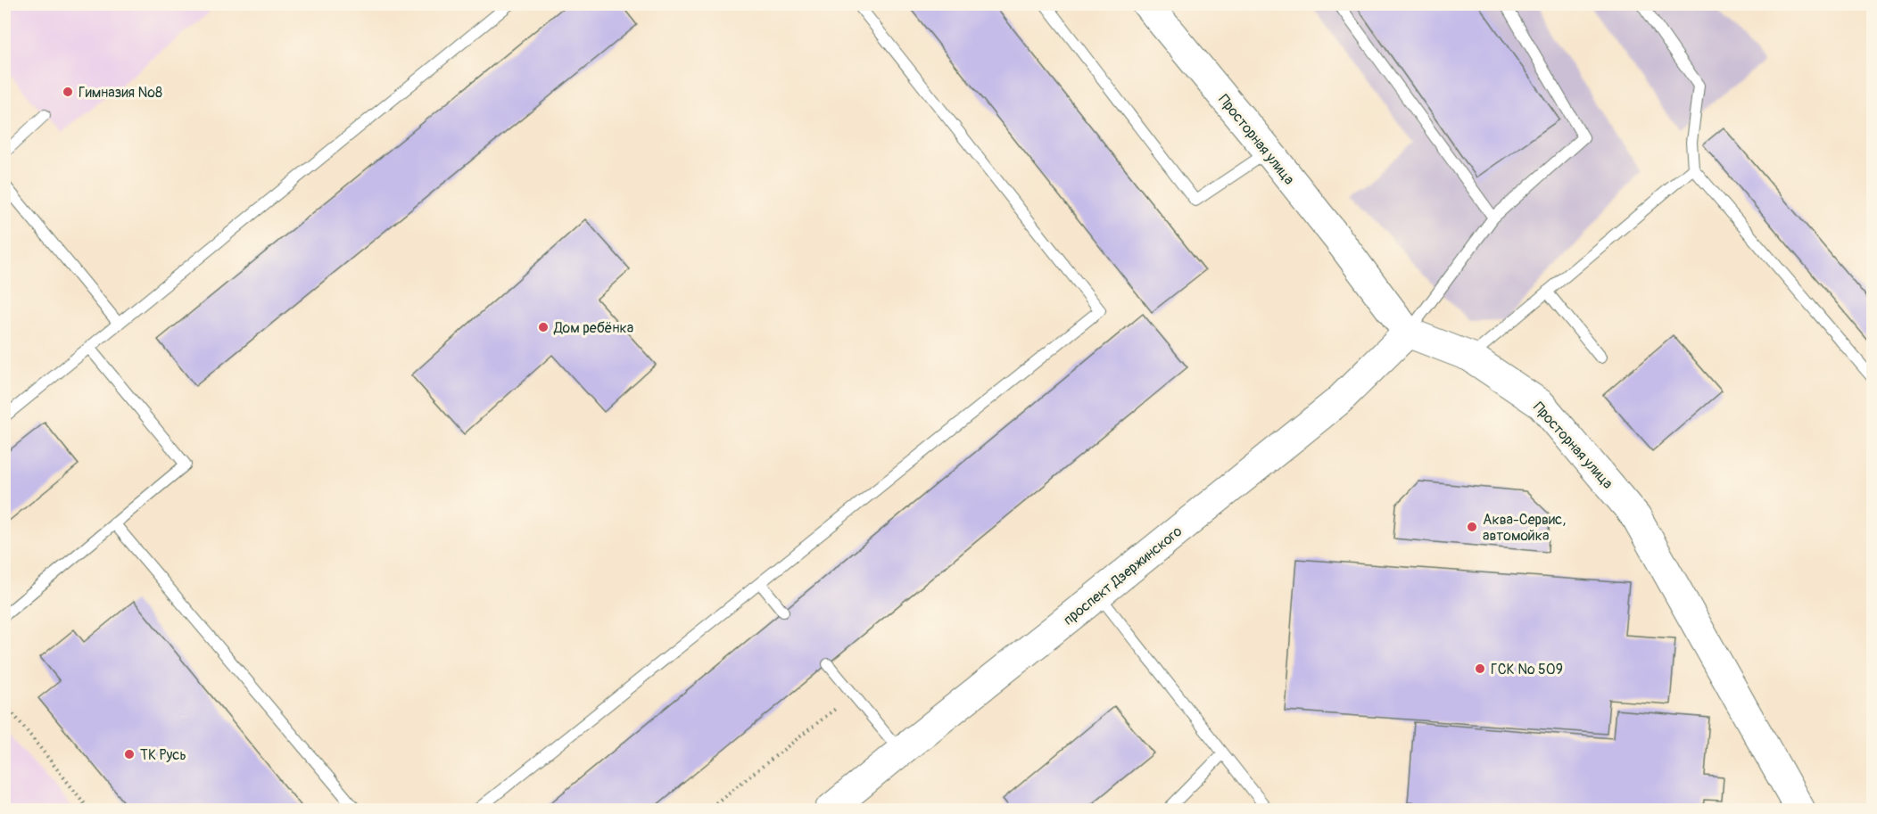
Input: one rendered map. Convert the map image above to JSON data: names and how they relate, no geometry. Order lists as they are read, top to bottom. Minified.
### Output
{"streets":{"street":["Просторная улица","проспект Дзержинского"]},"crossings":[["Просторная улица","проспект Дзержинского"]],"places":["Гимназия №8","Дом ребёнка","Аква-Сервис, автомойка","ГСК № 509","ТК Русь"]}
